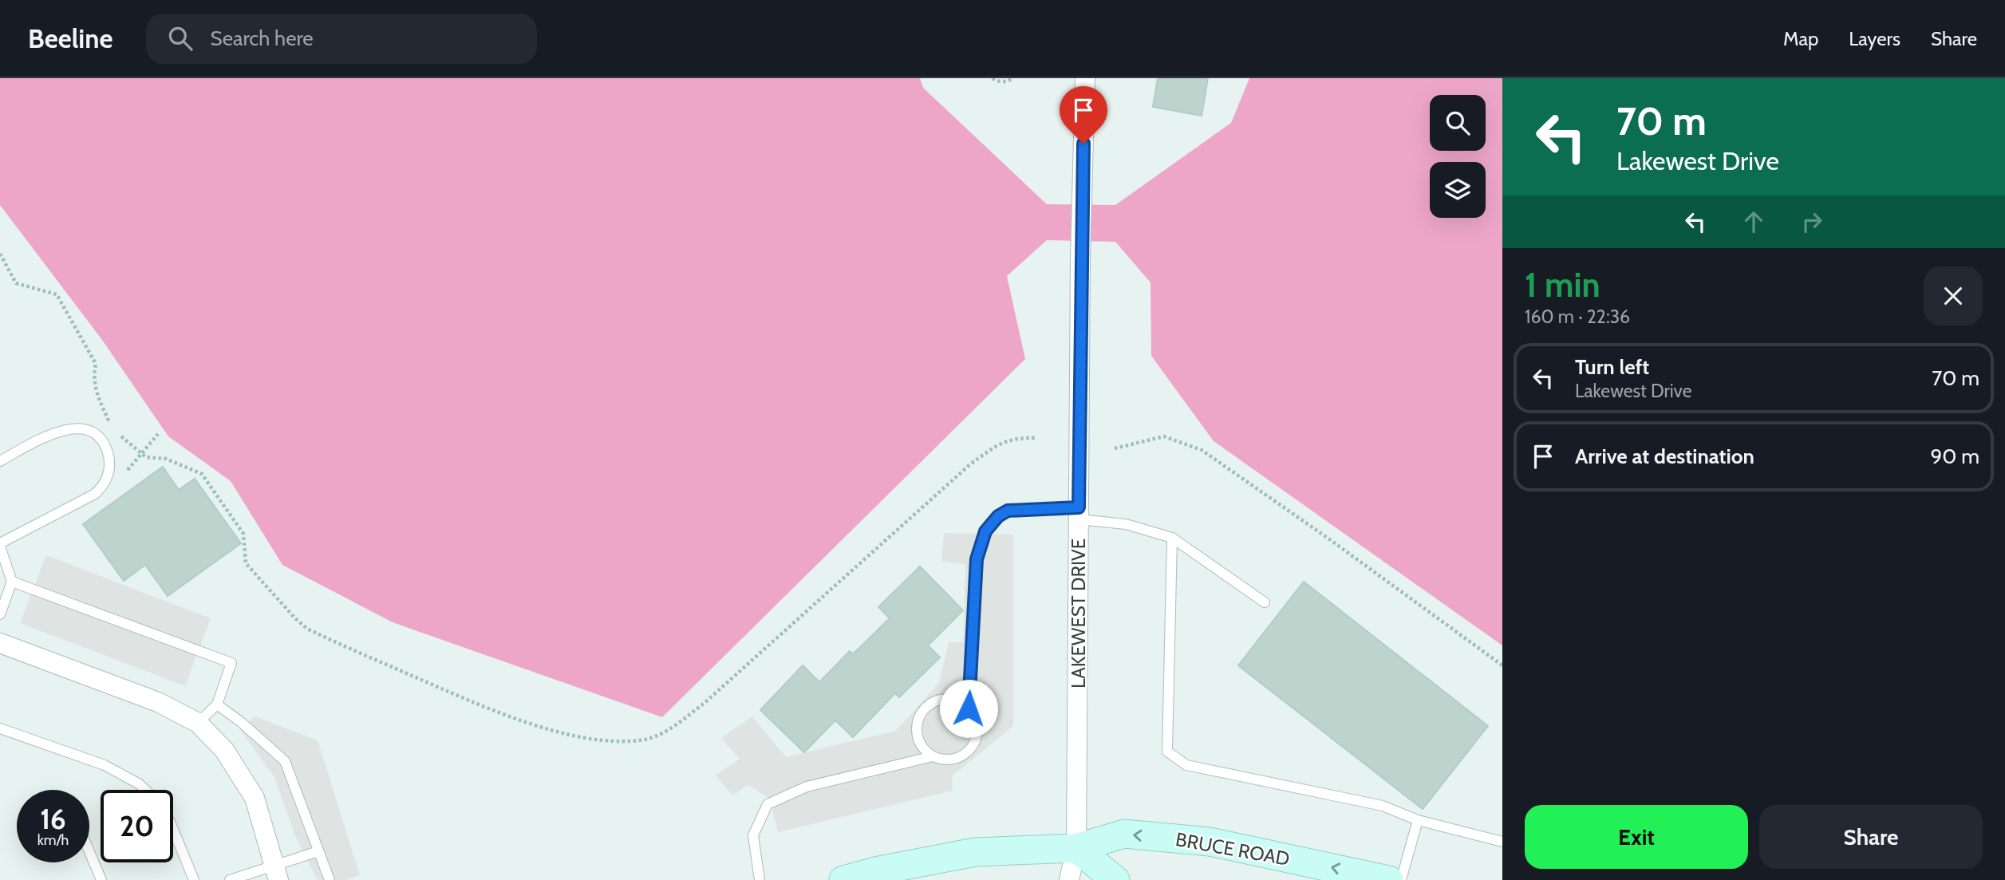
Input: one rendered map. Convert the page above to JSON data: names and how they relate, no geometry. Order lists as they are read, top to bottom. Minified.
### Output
{"streets":{"main road":["BRUCE ROAD"],"street":["LAKEWEST DRIVE"]},"crossings":[["LAKEWEST DRIVE","BRUCE ROAD"]],"one_way":["BRUCE ROAD"],"page":{"header":"Beeline","search":"Search here","nav":["Map","Layers","Share"],"turn":["70 m","Lakewest Drive"],"heading":["1 min","160 m · 22:36"],"list":[{"name":"Turn left","note":"Lakewest Drive","value":"70 m"},{"name":"Arrive at destination","value":"90 m"}],"speed":"16 km/h","limit":"20","buttons":["Exit","Share"]}}
